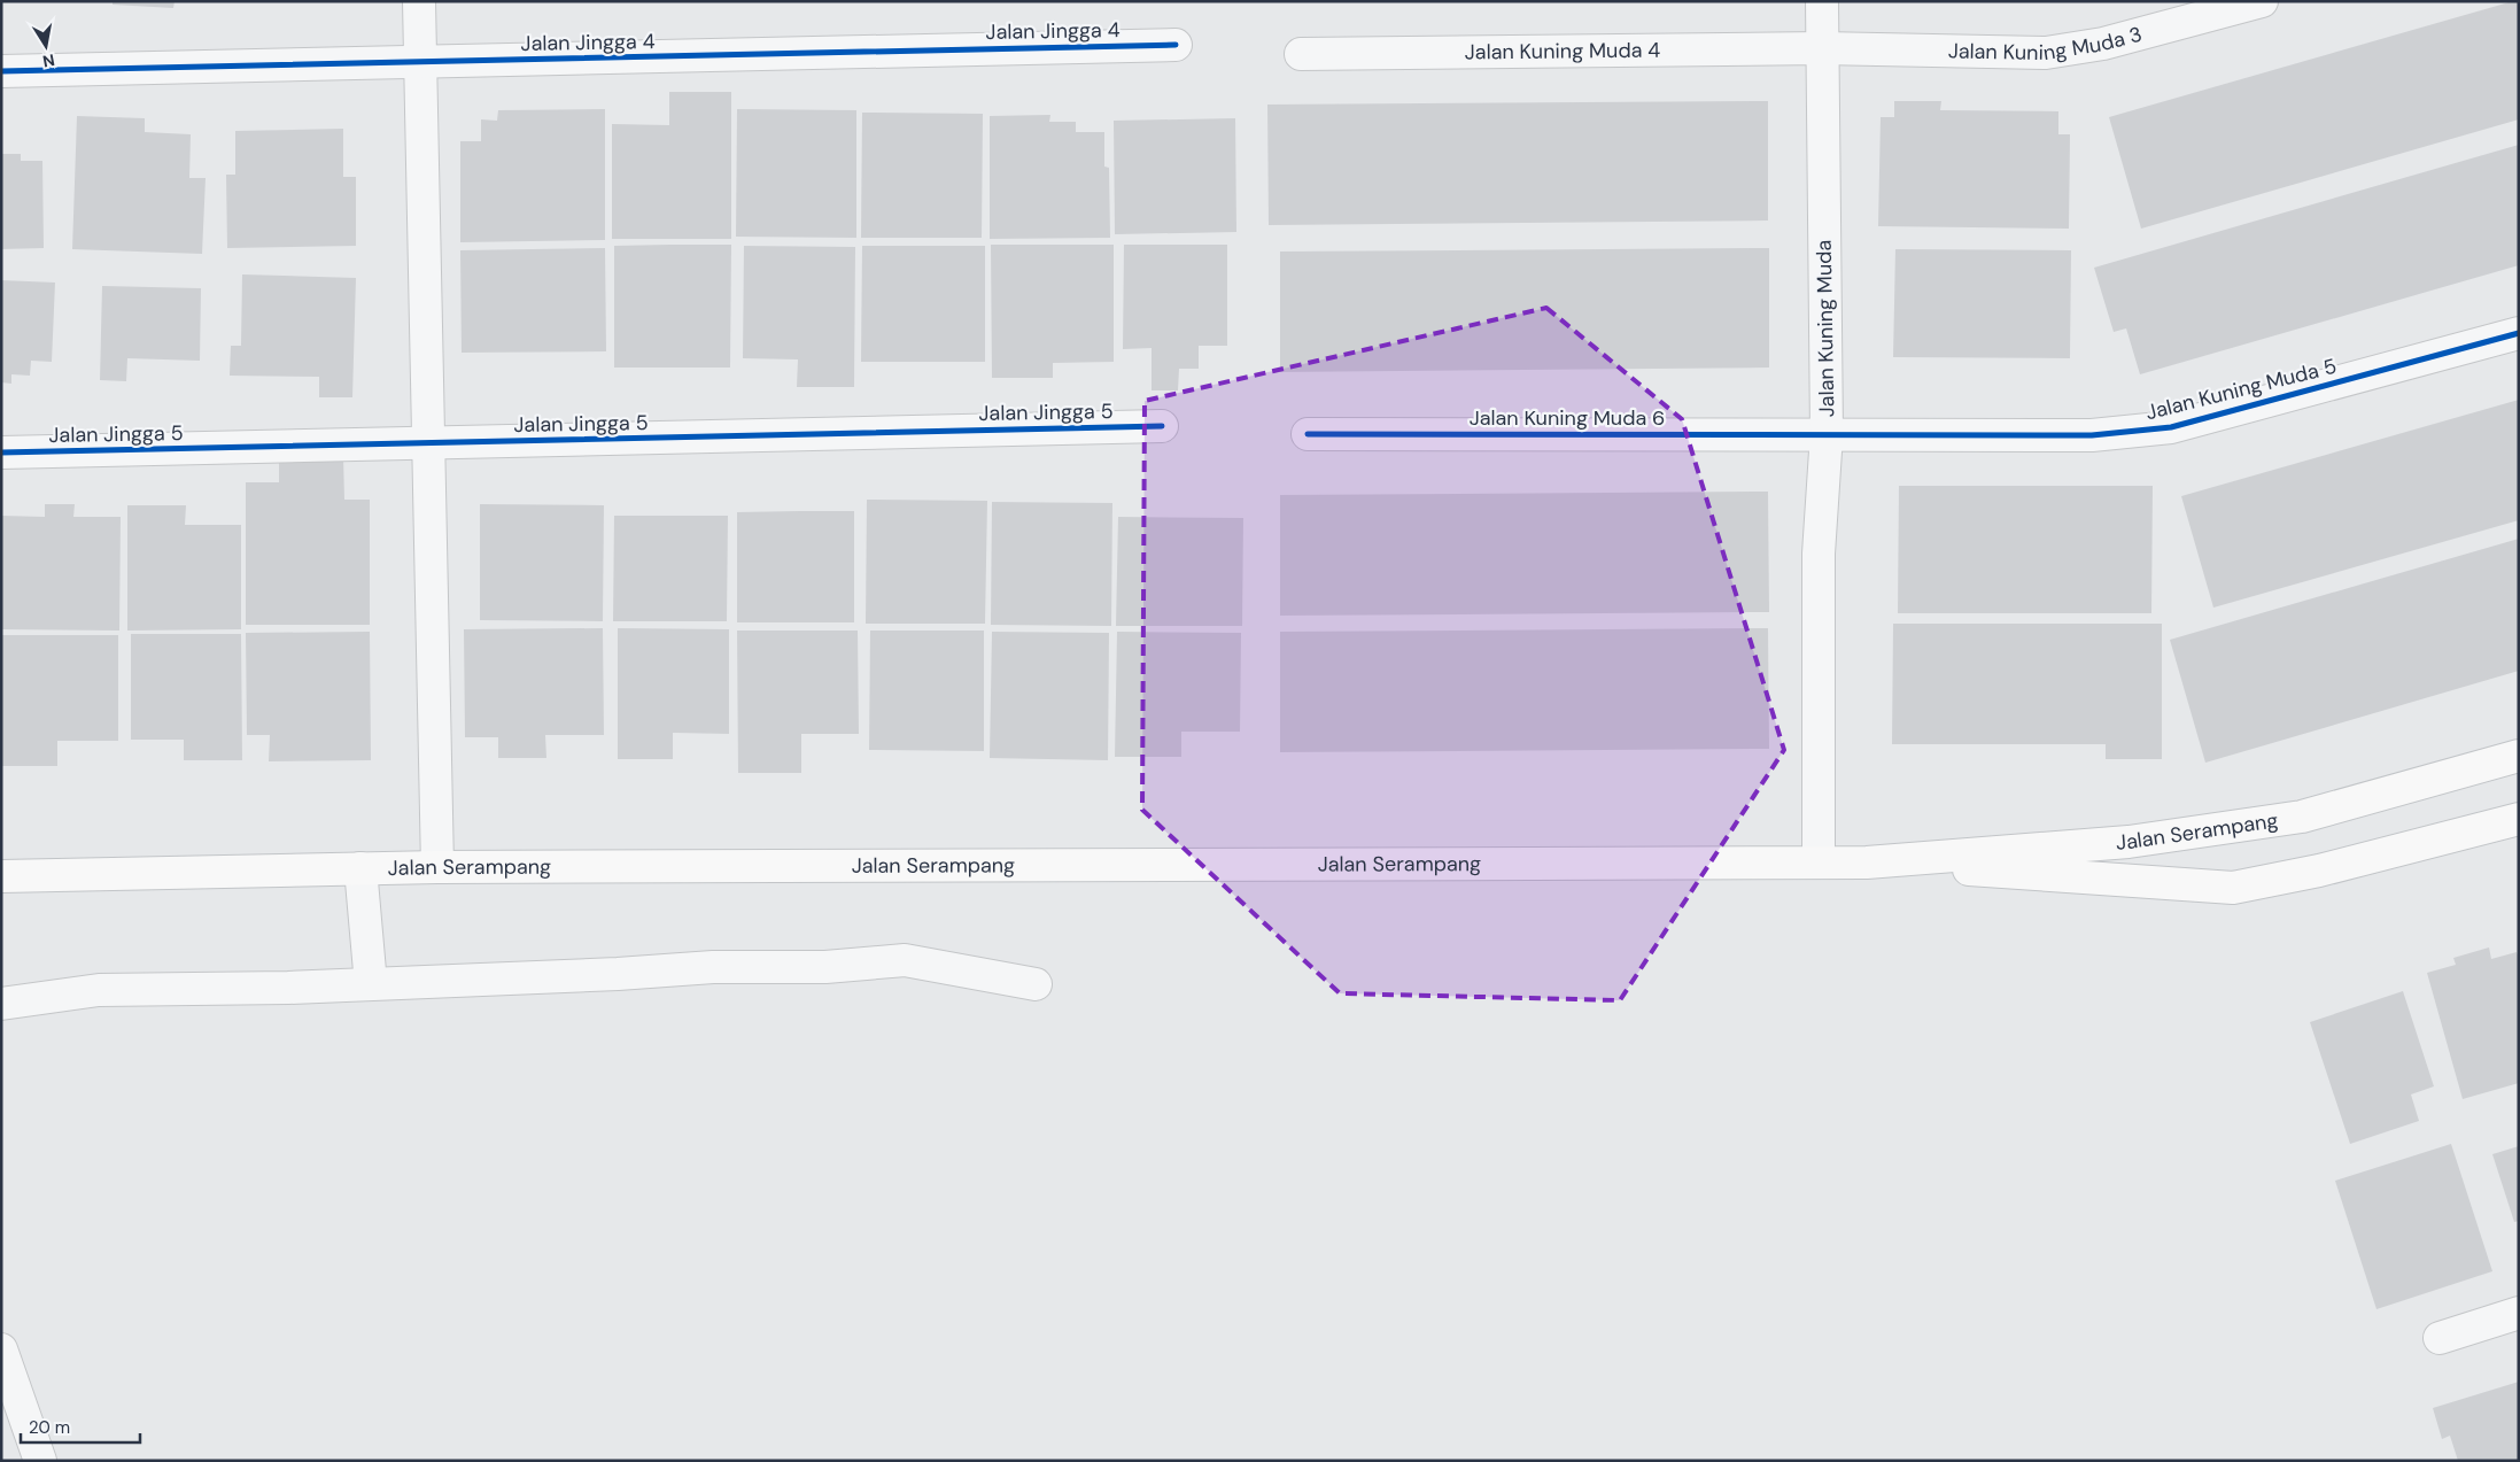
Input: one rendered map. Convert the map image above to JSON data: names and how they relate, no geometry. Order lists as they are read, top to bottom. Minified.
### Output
{"streets":{"main road":["Jalan Serampang"],"street":["Jalan Jingga 4","Jalan Kuning Muda 3","Jalan Kuning Muda 4","Jalan Kuning Muda","Jalan Kuning Muda 5","Jalan Jingga 5","Jalan Kuning Muda 6"]},"crossings":[["Jalan Kuning Muda 3","Jalan Kuning Muda 4"],["Jalan Kuning Muda 3","Jalan Kuning Muda"],["Jalan Kuning Muda 4","Jalan Kuning Muda"],["Jalan Kuning Muda","Jalan Kuning Muda 5"],["Jalan Kuning Muda","Jalan Kuning Muda 6"],["Jalan Kuning Muda","Jalan Serampang"],["Jalan Kuning Muda 5","Jalan Kuning Muda 6"]],"scale_bar":"20 m","north":"bottom"}
